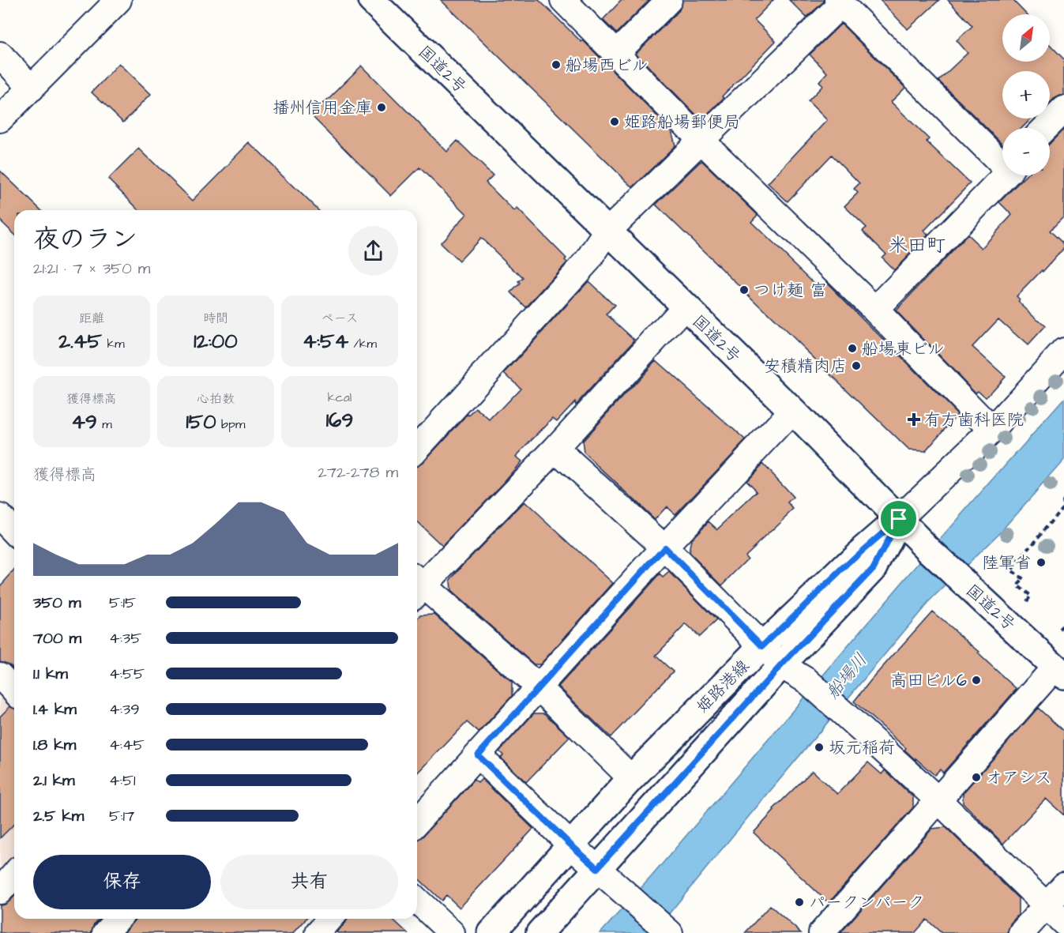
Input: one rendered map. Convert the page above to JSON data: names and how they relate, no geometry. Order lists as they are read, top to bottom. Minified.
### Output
{"streets":{"main road":["国道2号","姫路港線"]},"crossings":[["国道2号","姫路港線"]],"districts":["米田町"],"water":["船場川"],"places":{"other":["船場西ビル","播州信用金庫","姫路船場郵便局","つけ麺 富","船場東ビル","安積精肉店","陸軍省","高田ビル6","坂元稲荷","オアシス","パークンパーク"],"health":["有方歯科医院"]},"north":"top right","page":{"map_buttons":["+","−"],"heading":["夜のラン","21:21 · 7 × 350 m"],"stats":[["距離","2.45 km"],["時間","12:00"],["ペース","4:54 /km"],["獲得標高","49 m"],["心拍数","150 bpm"],["kcal","169"]],"chart":["獲得標高","272–278 m"],"list":[{"name":"350 m","note":"5:15"},{"name":"700 m","note":"4:35"},{"name":"1.1 km","note":"4:55"},{"name":"1.4 km","note":"4:39"},{"name":"1.8 km","note":"4:45"},{"name":"2.1 km","note":"4:51"},{"name":"2.5 km","note":"5:17"}],"buttons":["保存","共有"]}}
